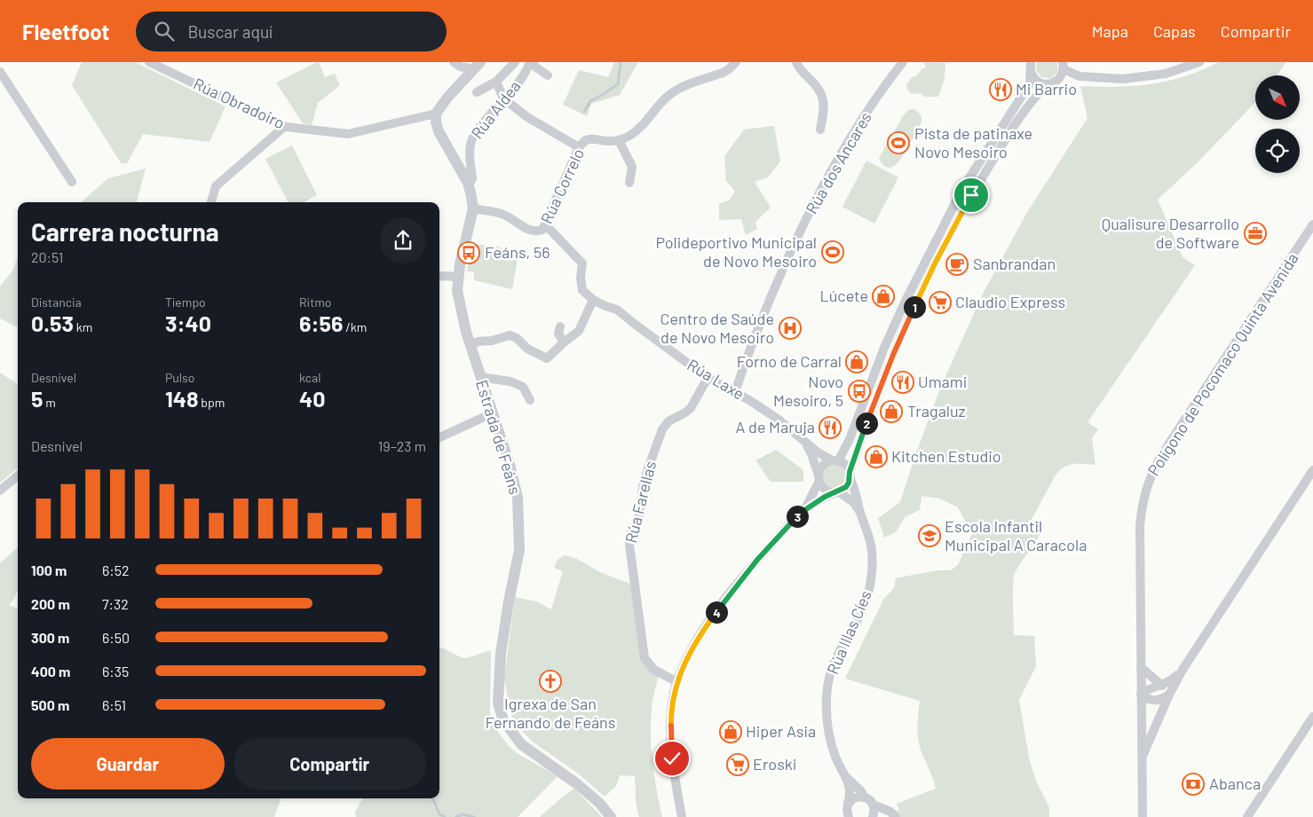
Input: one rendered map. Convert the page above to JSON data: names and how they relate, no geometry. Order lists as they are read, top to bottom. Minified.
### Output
{"streets":{"street":["Rúa Obradoiro","Rúa Aldea","Rúa dos Ancares","Rúa Correlo","Polígono de Pocomaco Quinta Avenida","Rúa Laxe","Estrada de Feáns","Rúa Farellas","Rúa Illas Cíes"]},"crossings":[["Rúa Obradoiro","Estrada de Feáns"],["Rúa Aldea","Estrada de Feáns"],["Rúa dos Ancares","Rúa Laxe"],["Rúa Correlo","Estrada de Feáns"],["Rúa Laxe","Rúa Farellas"],["Rúa Laxe","Rúa Illas Cíes"]],"places":{"restaurant":["Mi Barrio","Umami","A de Maruja"],"sports":["Pista de patinaxe Novo Mesoiro","Polideportivo Municipal de Novo Mesoiro"],"office":["Qualisure Desarrollo de Software"],"bus stop":["Feáns, 56","Novo Mesoiro, 5"],"cafe":["Sanbrandan"],"shop":["Lúcete","Forno de Carral","Tragaluz","Kitchen Estudio","Hiper Asia"],"supermarket":["Claudio Express","Eroski"],"hospital":["Centro de Saúde de Novo Mesoiro"],"school or university":["Escola Infantil Municipal A Caracola"],"church":["Igrexa de San Fernando de Feáns"],"bank":["Abanca"]},"north":"bottom right","page":{"header":"Fleetfoot","search":"Buscar aquí","nav":["Mapa","Capas","Compartir"],"heading":["Carrera nocturna","20:51"],"stats":[["Distancia","0.53 km"],["Tiempo","3:40"],["Ritmo","6:56 /km"],["Desnivel","5 m"],["Pulso","148 bpm"],["kcal","40"]],"pins":["1","2","3","4"],"chart":["Desnivel","19–23 m"],"list":[{"name":"100 m","note":"6:52"},{"name":"200 m","note":"7:32"},{"name":"300 m","note":"6:50"},{"name":"400 m","note":"6:35"},{"name":"500 m","note":"6:51"}],"buttons":["Guardar","Compartir"]}}
